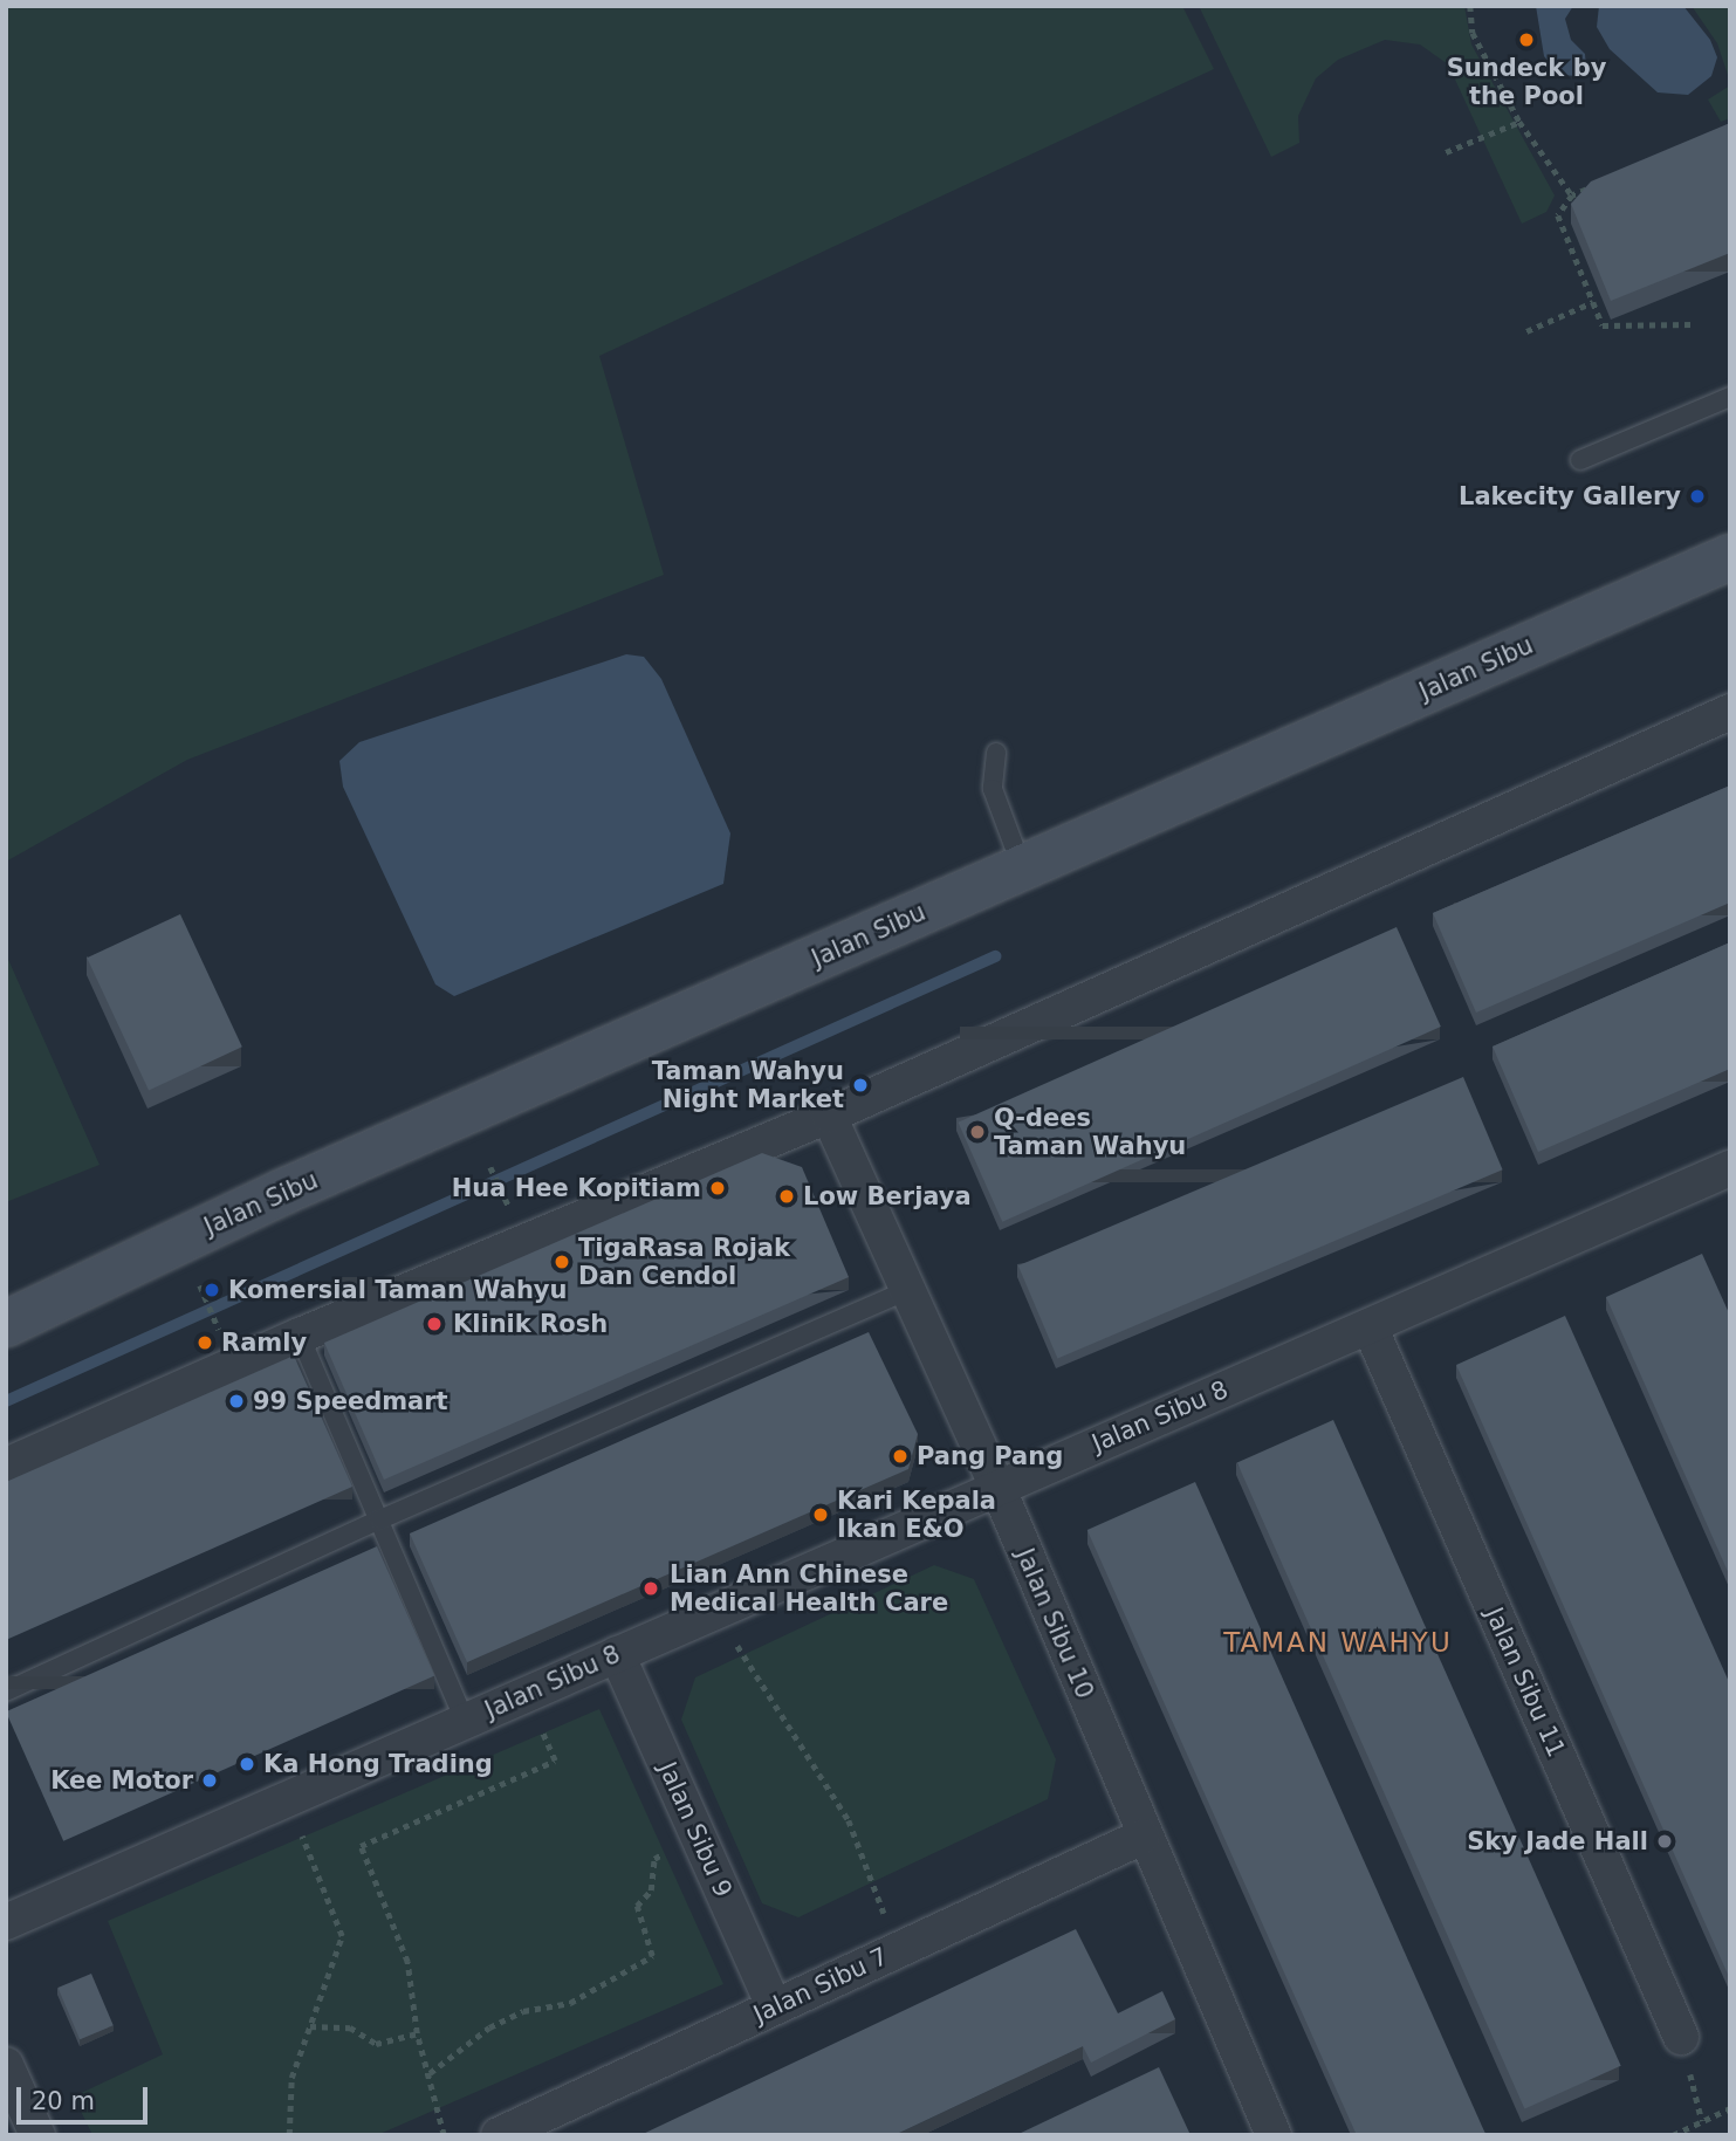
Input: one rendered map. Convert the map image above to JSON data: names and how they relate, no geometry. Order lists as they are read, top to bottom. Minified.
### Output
{"streets":{"street":["Jalan Sibu","Jalan Sibu 8","Jalan Sibu 10","Jalan Sibu 11","Jalan Sibu 9","Jalan Sibu 7"]},"crossings":[["Jalan Sibu 8","Jalan Sibu 10"],["Jalan Sibu 8","Jalan Sibu 11"],["Jalan Sibu 8","Jalan Sibu 9"],["Jalan Sibu 10","Jalan Sibu 7"],["Jalan Sibu 9","Jalan Sibu 7"]],"districts":["TAMAN WAHYU"],"places":["Sundeck by the Pool","Lakecity Gallery","Taman Wahyu Night Market","Q-dees Taman Wahyu","Hua Hee Kopitiam","Low Berjaya","TigaRasa Rojak Dan Cendol","Komersial Taman Wahyu","Klinik Rosh","Ramly","99 Speedmart","Pang Pang","Kari Kepala Ikan E&O","Lian Ann Chinese Medical Health Care","Ka Hong Trading","Kee Motor","Sky Jade Hall"],"scale_bar":"20 m"}
